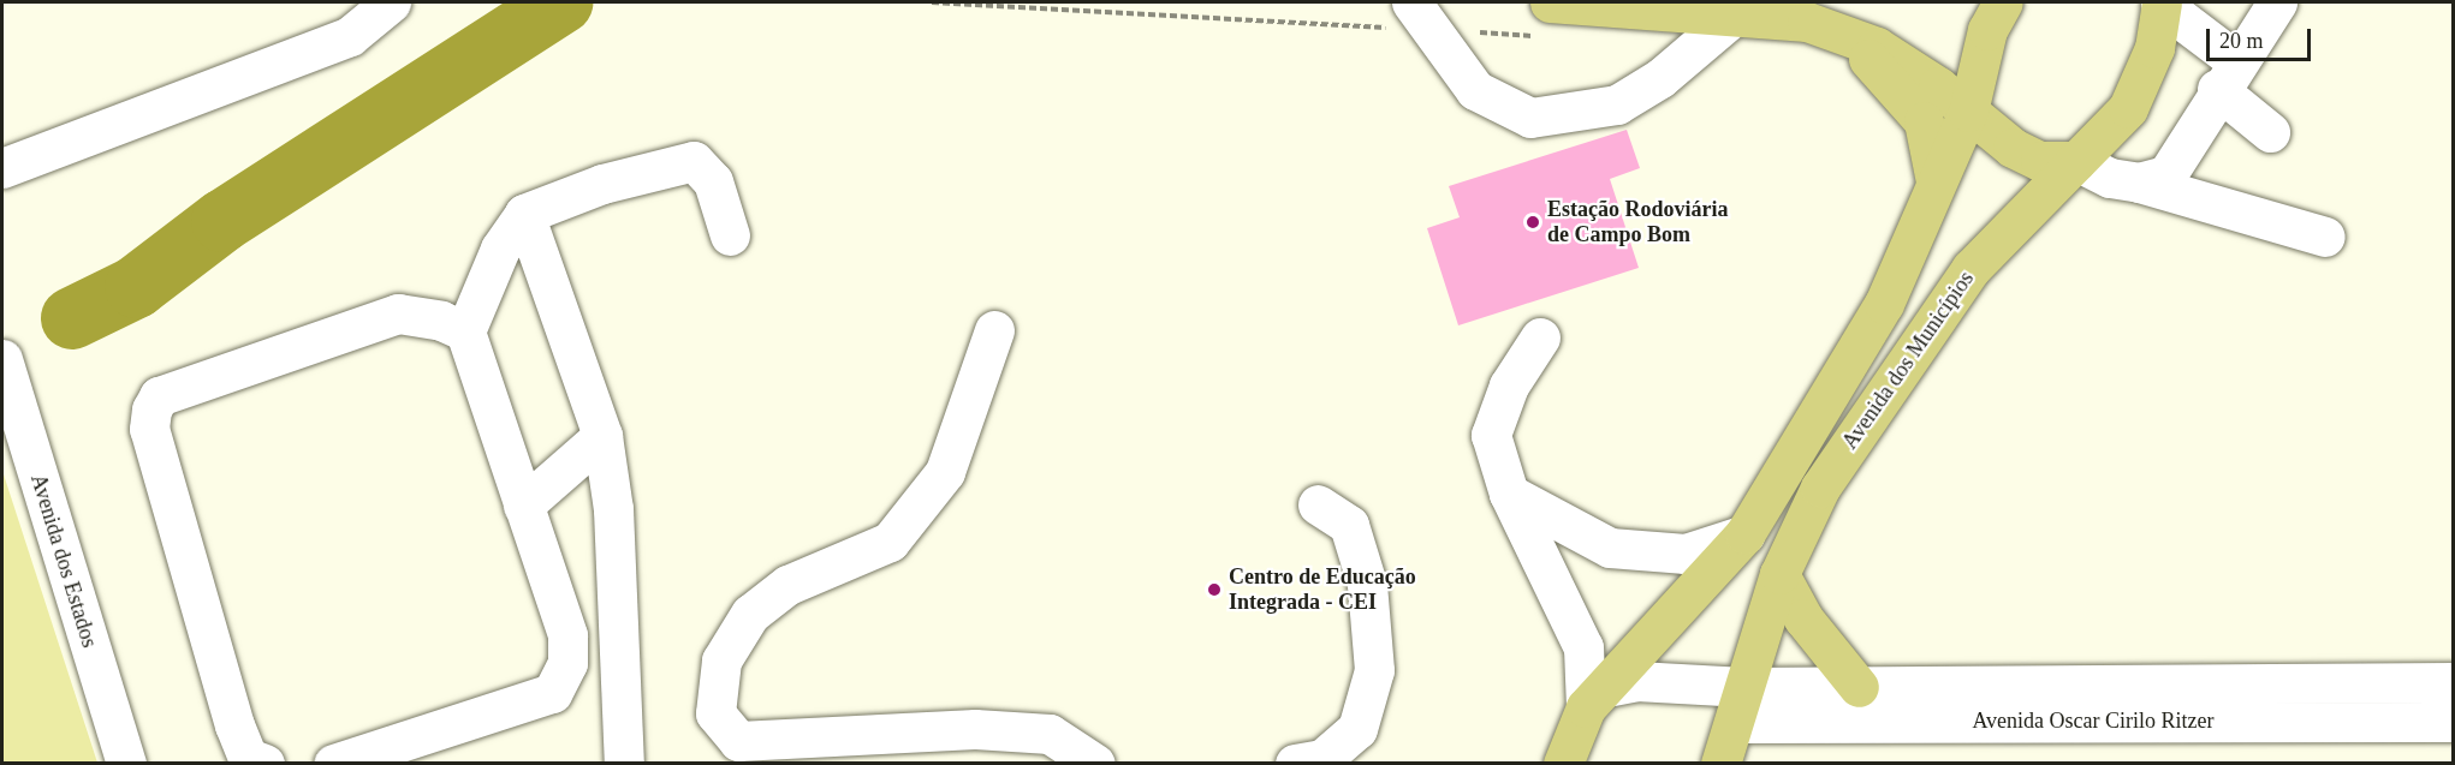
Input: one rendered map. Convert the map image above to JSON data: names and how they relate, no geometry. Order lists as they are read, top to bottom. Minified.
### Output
{"streets":{"main road":["Avenida dos Municípios"],"street":["Avenida dos Estados","Avenida Oscar Cirilo Ritzer"]},"crossings":[["Avenida dos Municípios","Avenida Oscar Cirilo Ritzer"]],"places":["Estação Rodoviária de Campo Bom","Centro de Educação Integrada - CEI"],"scale_bar":"20 m"}
